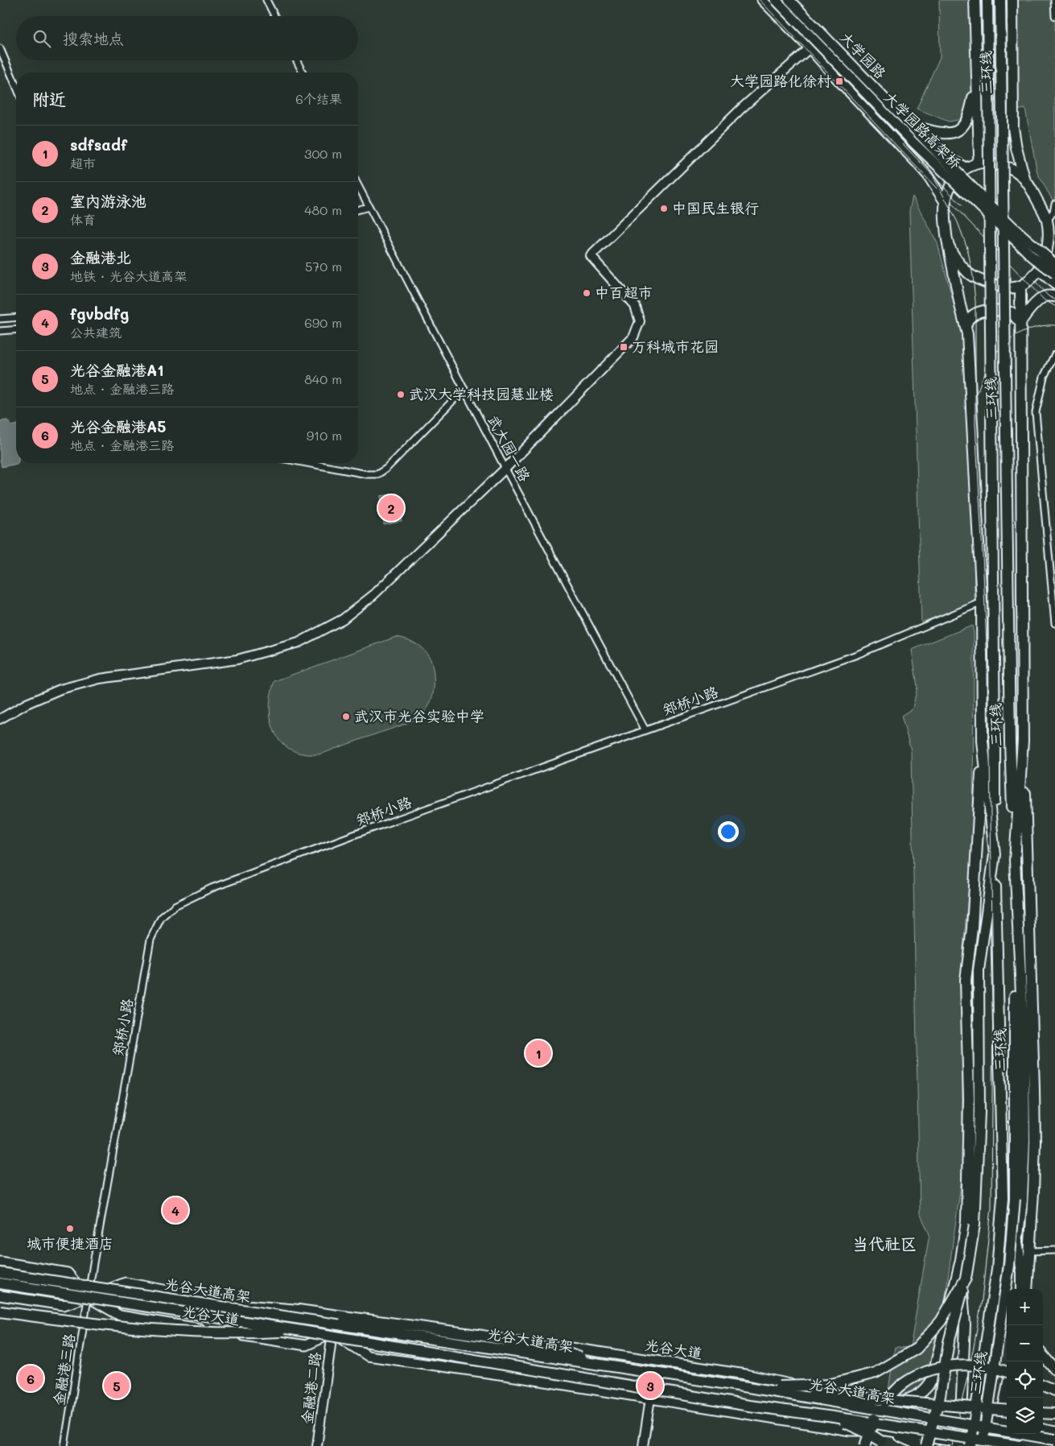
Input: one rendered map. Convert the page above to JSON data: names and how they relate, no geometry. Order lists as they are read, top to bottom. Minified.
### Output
{"streets":{"highway":["三环线","光谷大道高架"],"main road":["大学园路","大学园路高架桥","光谷大道"],"street":["武大园一路","郑桥小路","金融港三路","金融港二路"]},"crossings":[["三环线","光谷大道"],["武大园一路","郑桥小路"],["郑桥小路","光谷大道"],["郑桥小路","金融港三路"],["光谷大道","金融港三路"],["光谷大道","金融港二路"]],"districts":["当代社区"],"places":{"transit":["大学园路化徐村","万科城市花园"],"other":["中国民生银行","中百超市","武汉大学科技园慧业楼","武汉市光谷实验中学","城市便捷酒店"]},"page":{"search":"搜索地点","heading":["附近","6个结果"],"list":[{"mark":"1","name":"sdfsadf","note":"超市","value":"300 m"},{"mark":"2","name":"室内游泳池","note":"体育","value":"480 m"},{"mark":"3","name":"金融港北","note":"地铁 · 光谷大道高架","value":"570 m"},{"mark":"4","name":"fgvbdfg","note":"公共建筑","value":"690 m"},{"mark":"5","name":"光谷金融港A1","note":"地点 · 金融港三路","value":"840 m"},{"mark":"6","name":"光谷金融港A5","note":"地点 · 金融港三路","value":"910 m"}],"pins":["2","1","4","6","3","5"],"map_buttons":["+","−"]}}
